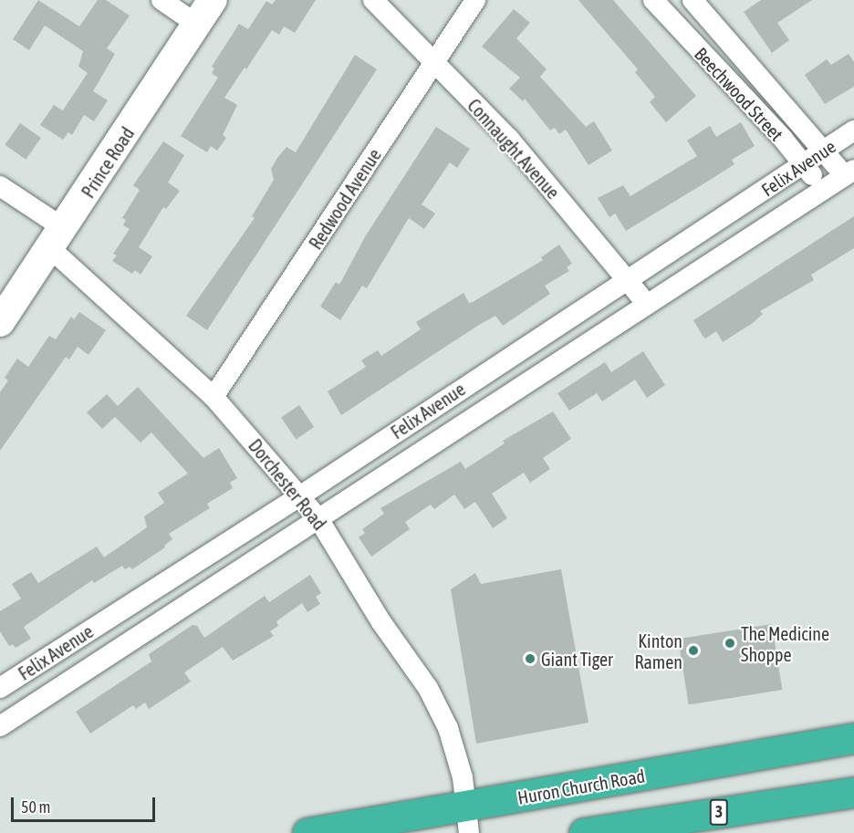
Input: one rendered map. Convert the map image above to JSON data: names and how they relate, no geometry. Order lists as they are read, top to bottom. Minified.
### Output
{"streets":{"highway":["Huron Church Road","3"],"street":["Beechwood Street","Connaught Avenue","Prince Road","Felix Avenue","Redwood Avenue","Dorchester Road"]},"crossings":[["Beechwood Street","Felix Avenue"],["Connaught Avenue","Felix Avenue"],["Connaught Avenue","Redwood Avenue"],["Prince Road","Dorchester Road"],["Felix Avenue","Dorchester Road"],["Redwood Avenue","Dorchester Road"],["Dorchester Road","Huron Church Road"]],"places":["The Medicine Shoppe","Kinton Ramen","Giant Tiger"],"scale_bar":"50 m"}
